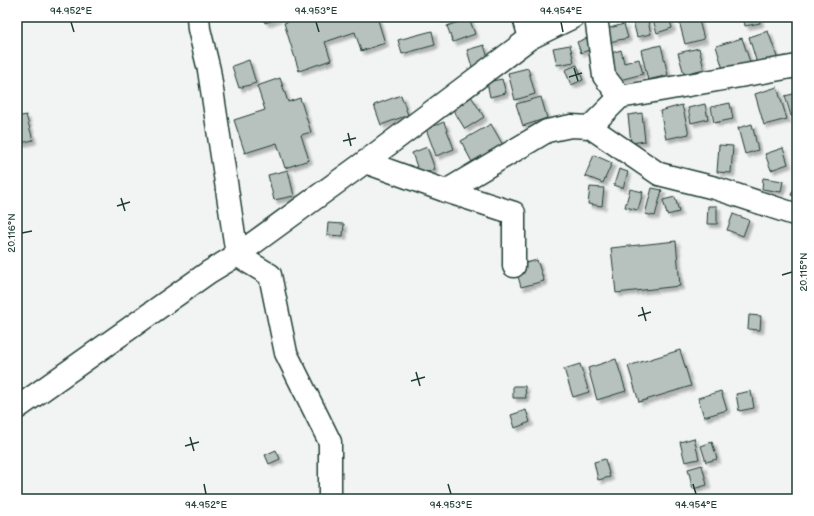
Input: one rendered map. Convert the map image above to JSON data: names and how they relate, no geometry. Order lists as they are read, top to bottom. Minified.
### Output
{"coordinates":["94.952°E","94.953°E","94.954°E","20.116°N","20.115°N"]}
